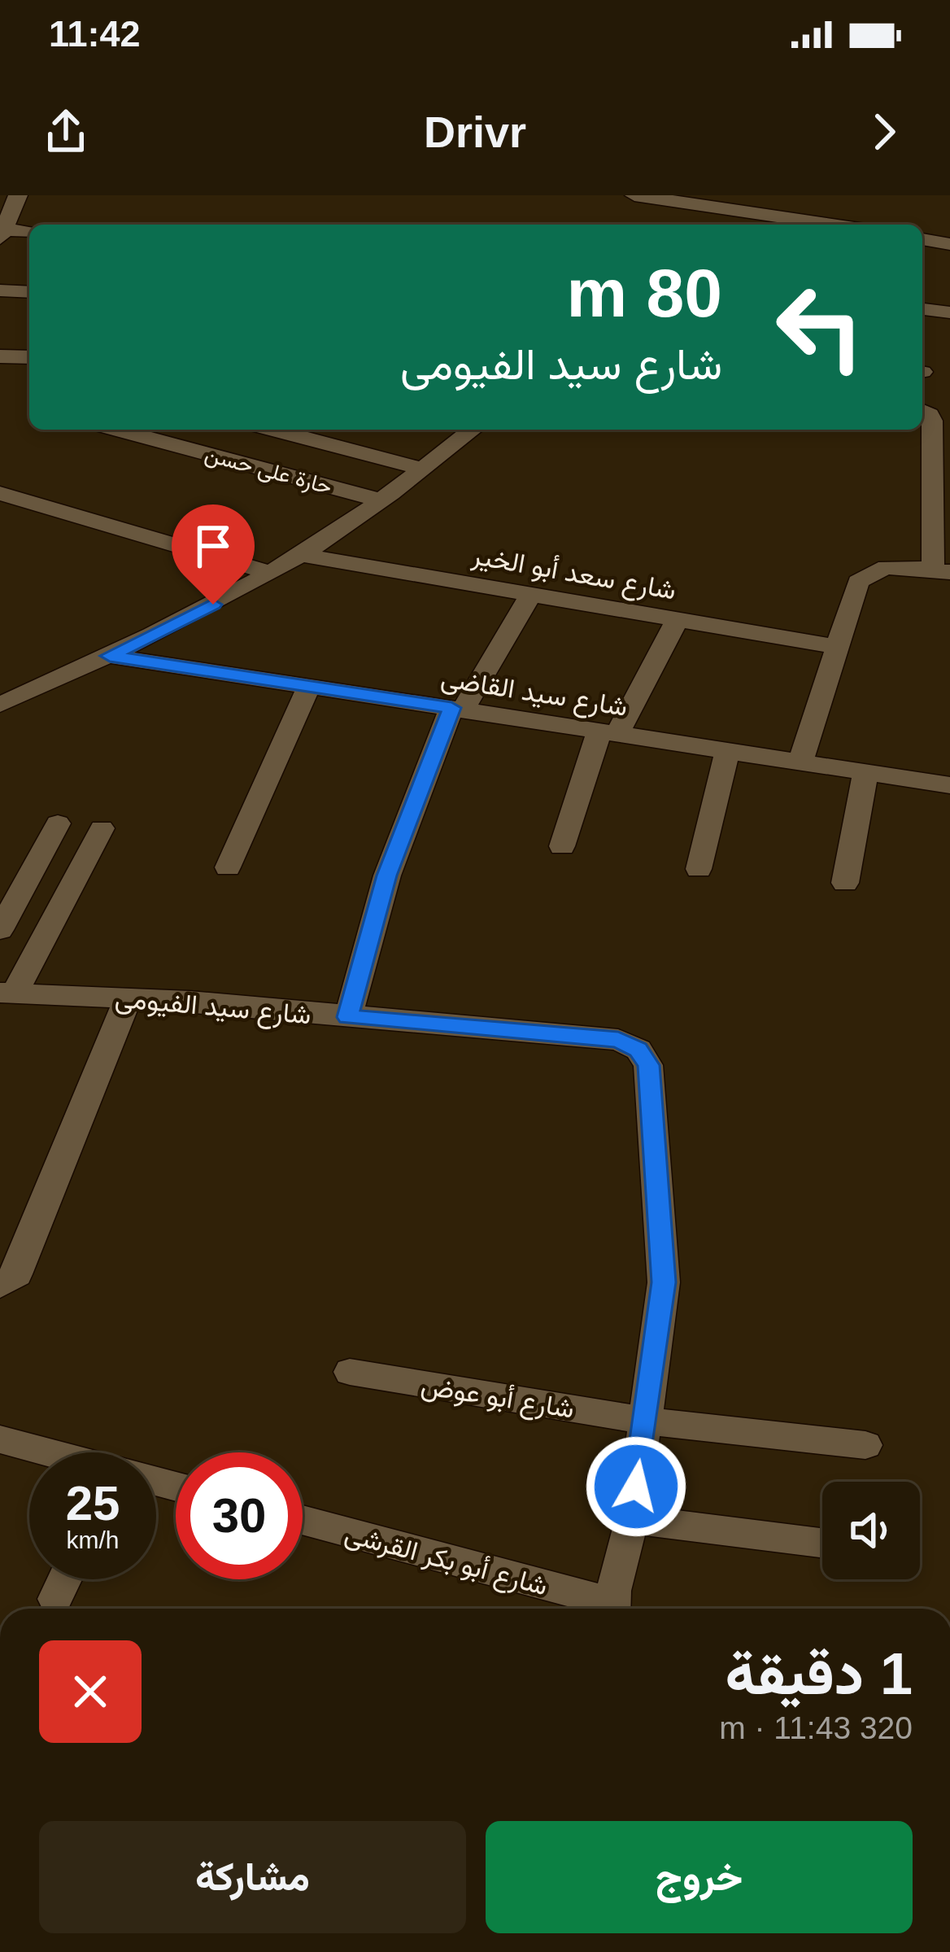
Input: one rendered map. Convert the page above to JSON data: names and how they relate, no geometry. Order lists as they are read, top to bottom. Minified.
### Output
{"streets":{"street":["حارة على حسن","شارع سعد أبو الخير","شارع سيد القاضى","شارع سيد الفيومى","شارع أبو عوض","شارع أبو بكر القرشى"]},"crossings":[["شارع سيد الفيومى","شارع أبو عوض"]],"page":{"status":"11:42","header":"Drivr","turn":["80 m","شارع سيد الفيومى"],"speed":"25 km/h","limit":"30","heading":["1 دقيقة","320 m · 11:43"],"buttons":["خروج","مشاركة"]}}
